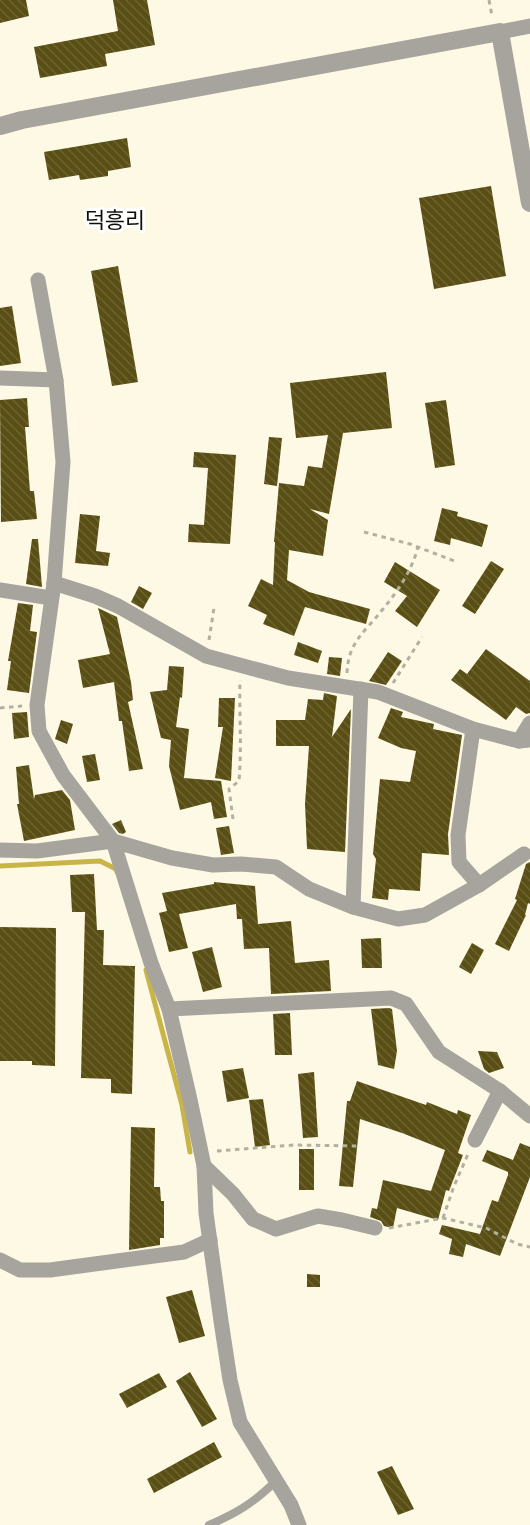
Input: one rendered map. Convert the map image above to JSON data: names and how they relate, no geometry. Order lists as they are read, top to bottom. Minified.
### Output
{"districts":["덕흥리"]}
